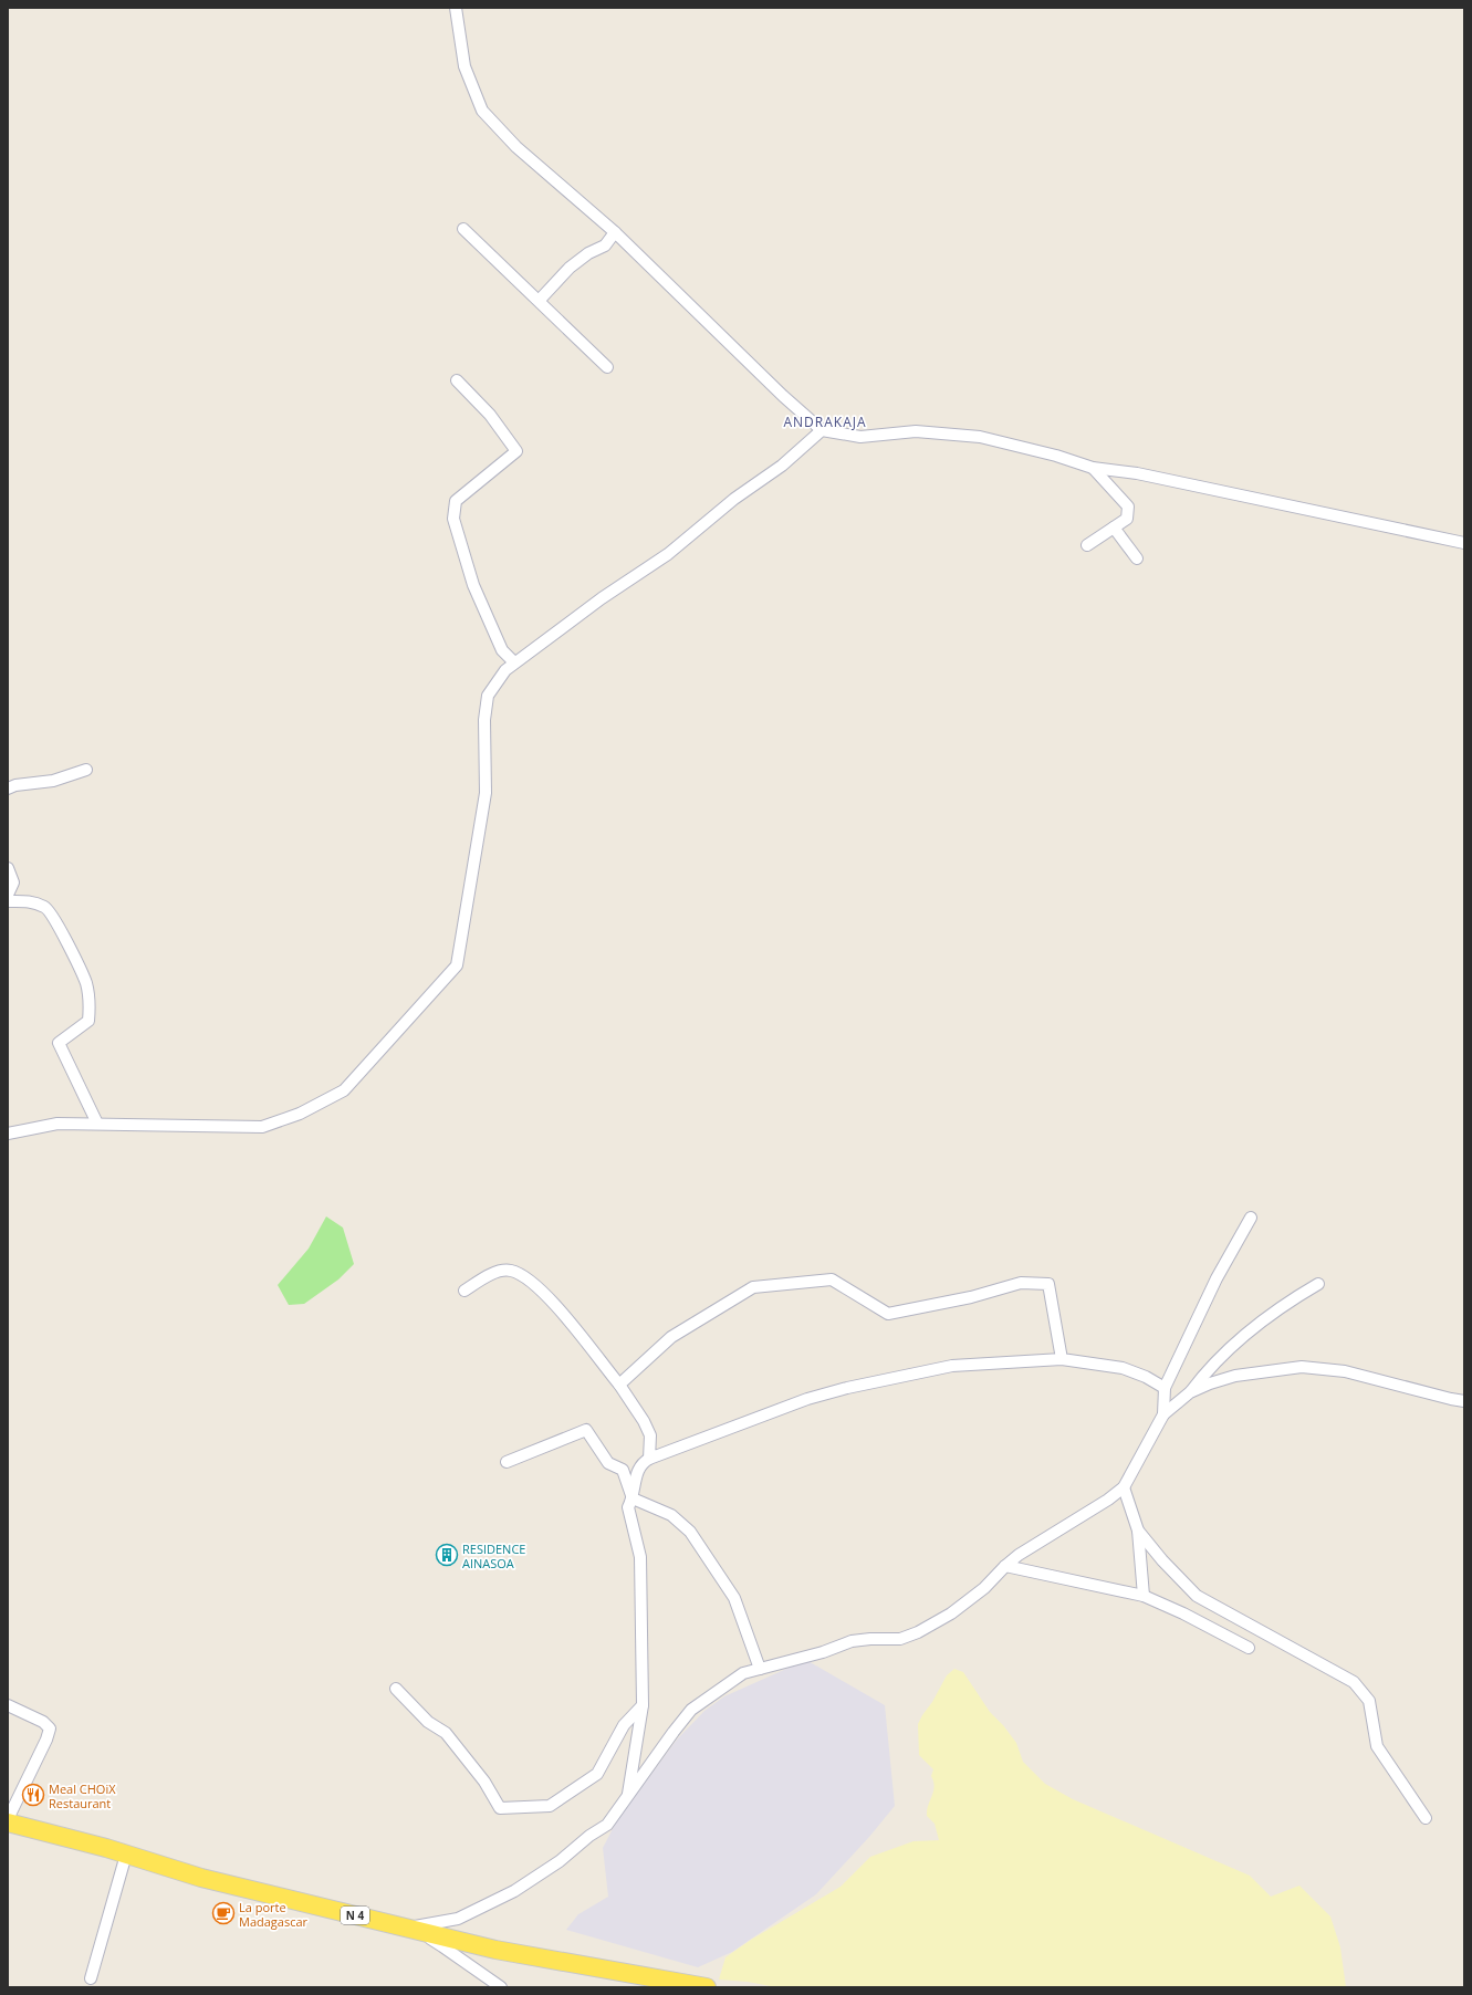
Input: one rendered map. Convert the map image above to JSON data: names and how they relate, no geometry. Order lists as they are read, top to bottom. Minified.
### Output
{"streets":{"main road":["N 4"]},"districts":["ANDRAKAJA"],"places":{"building":["RESIDENCE AINASOA"],"restaurant":["Meal CHOiX Restaurant"],"cafe":["La porte Madagascar"]}}
